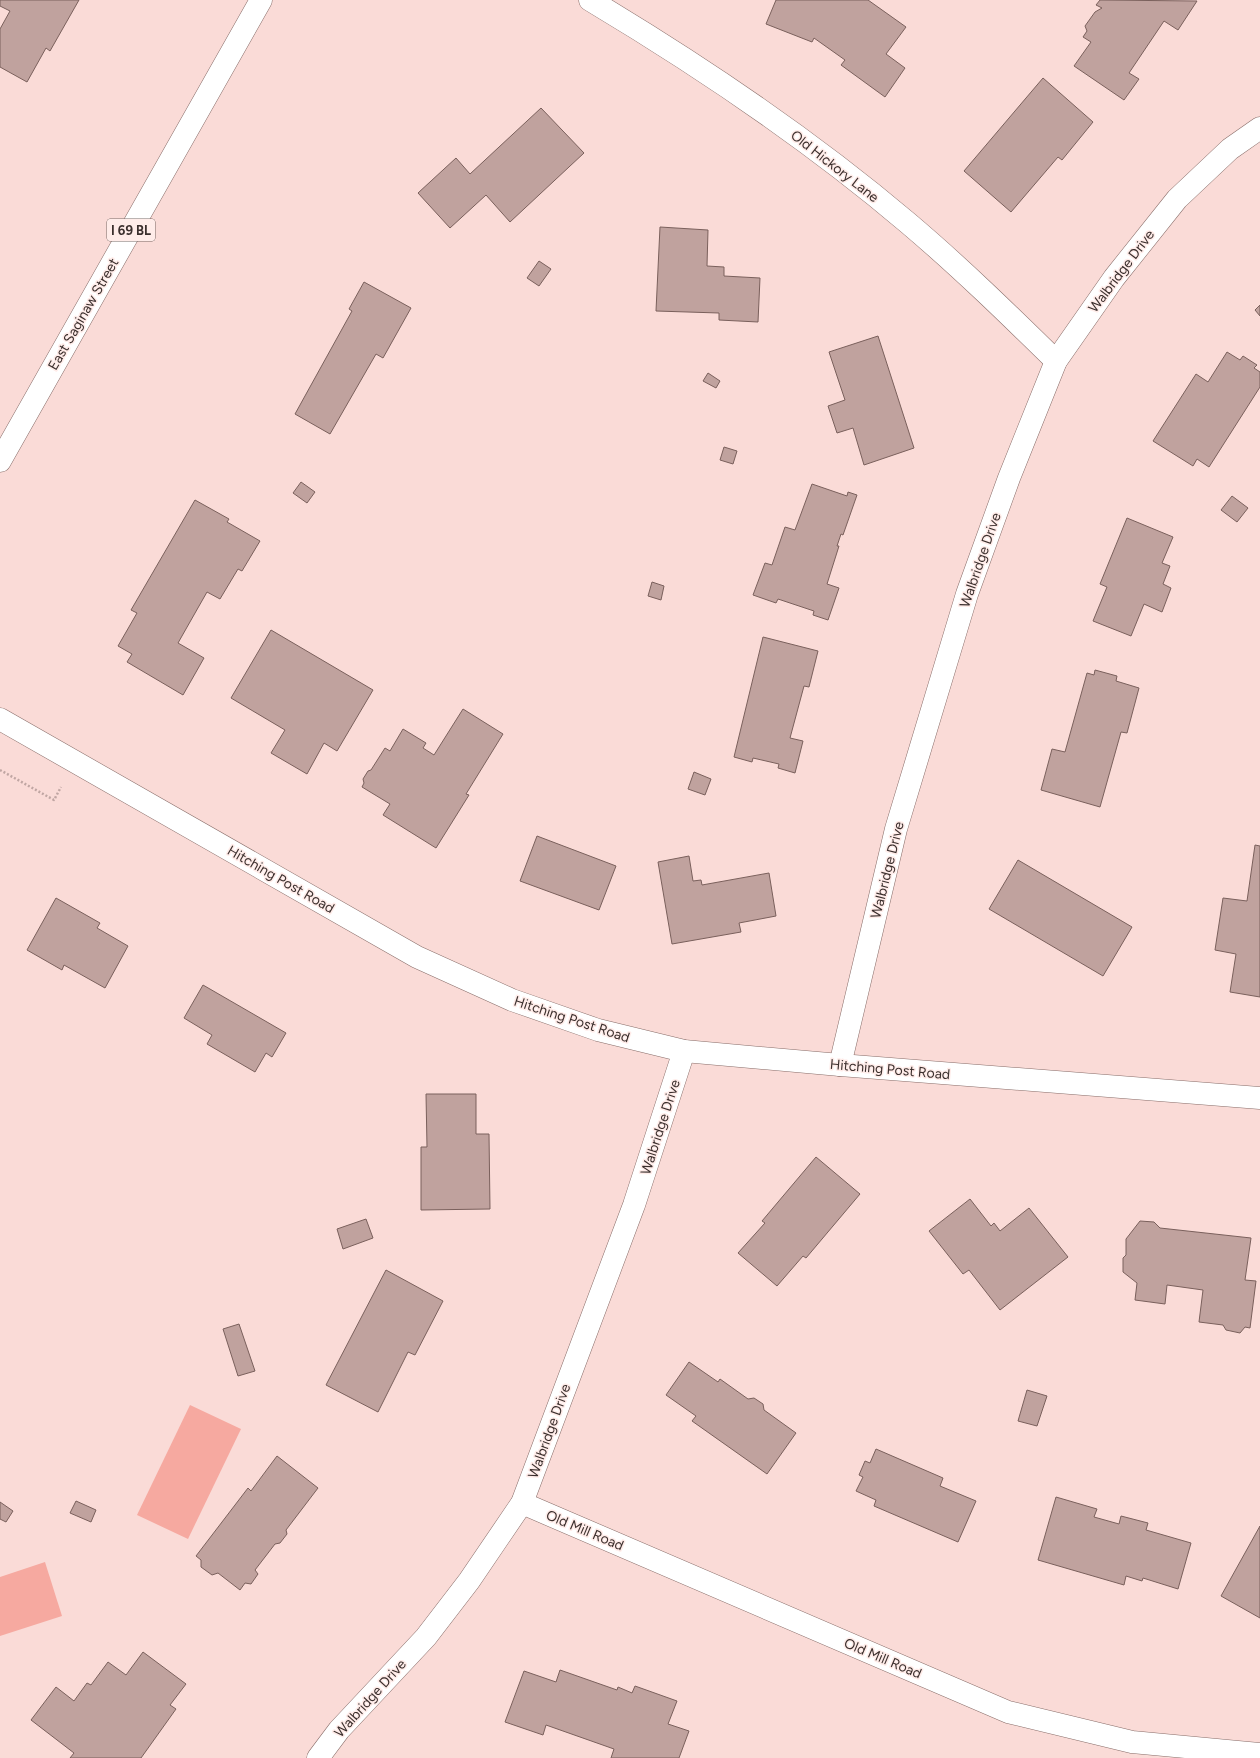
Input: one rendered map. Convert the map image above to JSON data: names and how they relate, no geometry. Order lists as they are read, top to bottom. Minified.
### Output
{"streets":{"street":["Old Hickory Lane","I 69 BL","Walbridge Drive","East Saginaw Street","Hitching Post Road","Old Mill Road"]},"crossings":[["Old Hickory Lane","Walbridge Drive"],["Walbridge Drive","Hitching Post Road"],["Walbridge Drive","Old Mill Road"]]}
